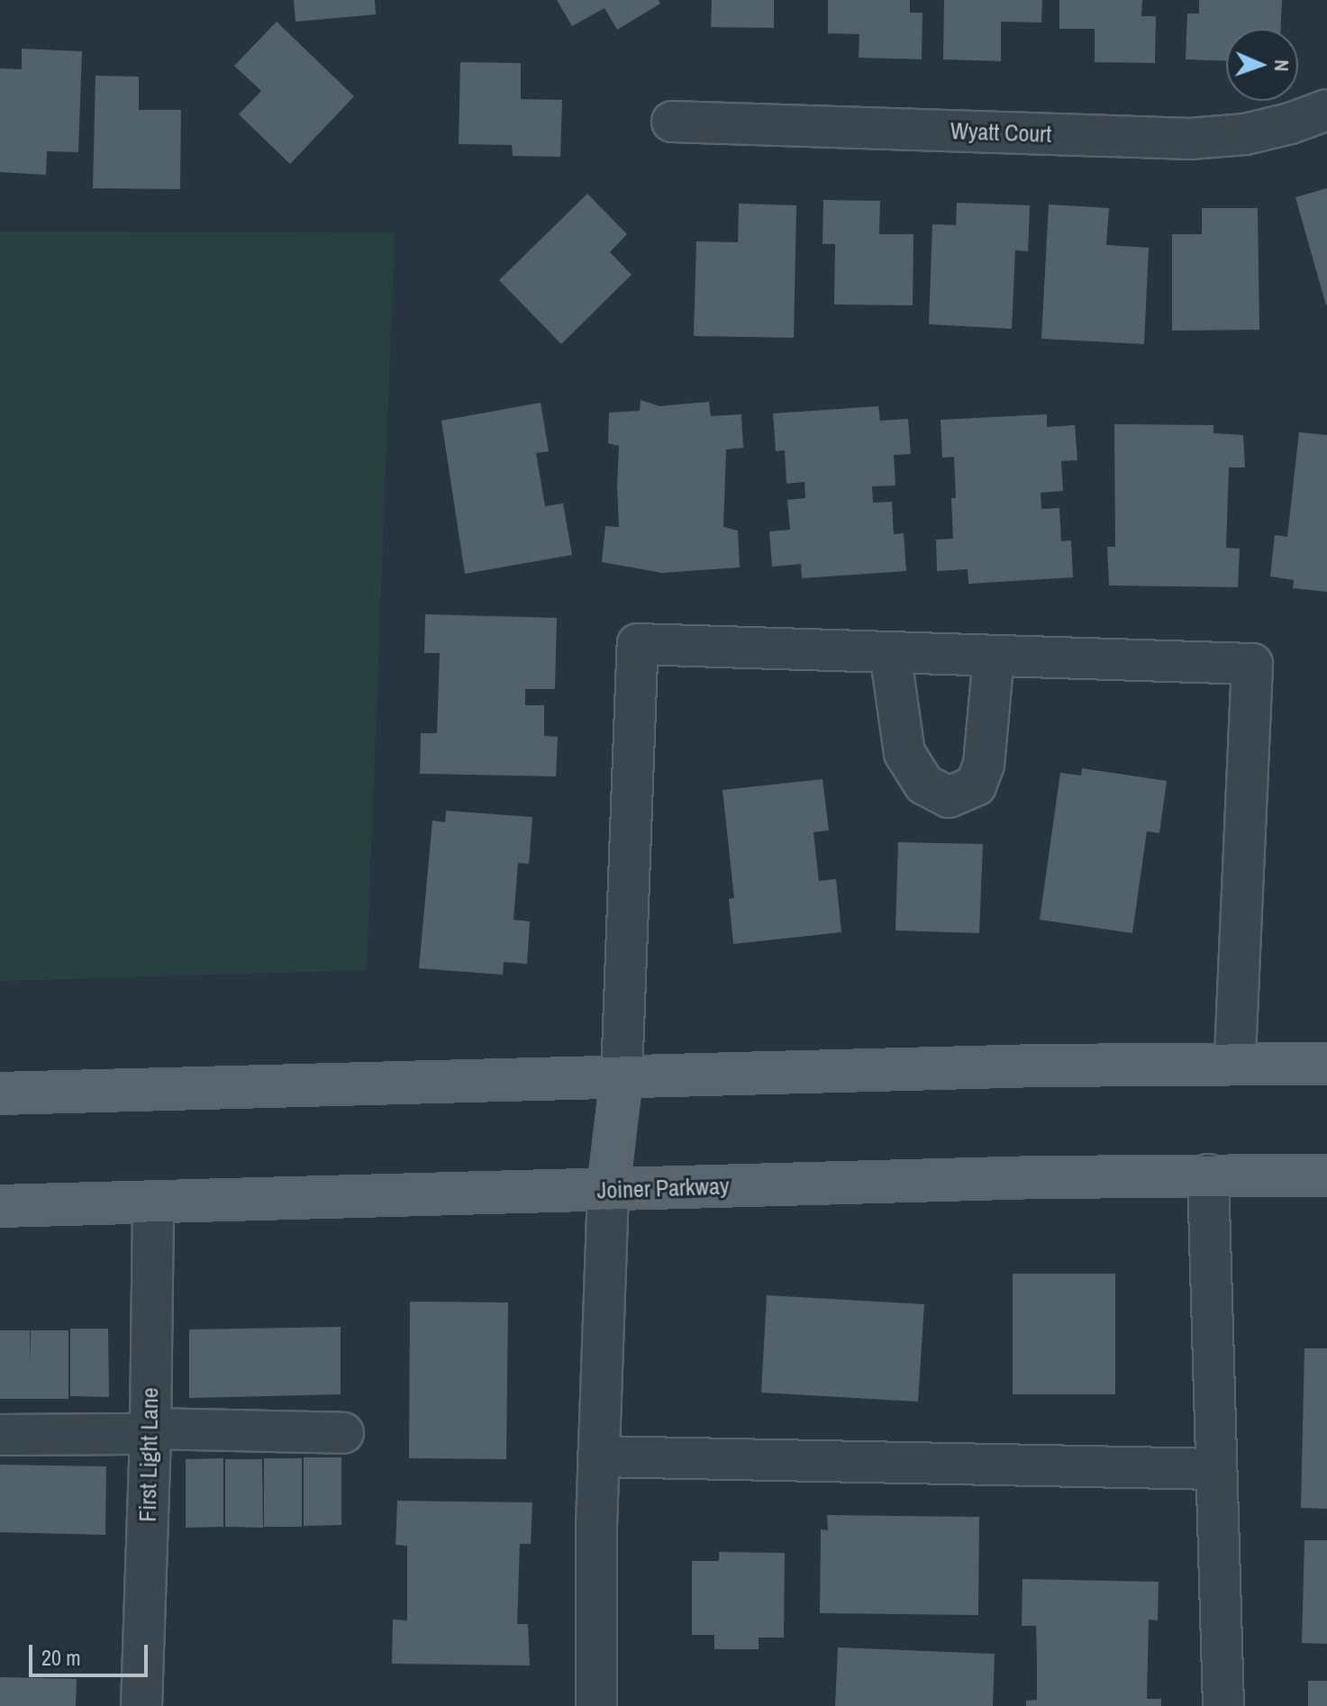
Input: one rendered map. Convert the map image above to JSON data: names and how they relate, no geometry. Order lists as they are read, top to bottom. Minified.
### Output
{"streets":{"main road":["Joiner Parkway"],"street":["Wyatt Court","First Light Lane"]},"crossings":[["Joiner Parkway","First Light Lane"]],"scale_bar":"20 m","north":"right"}
